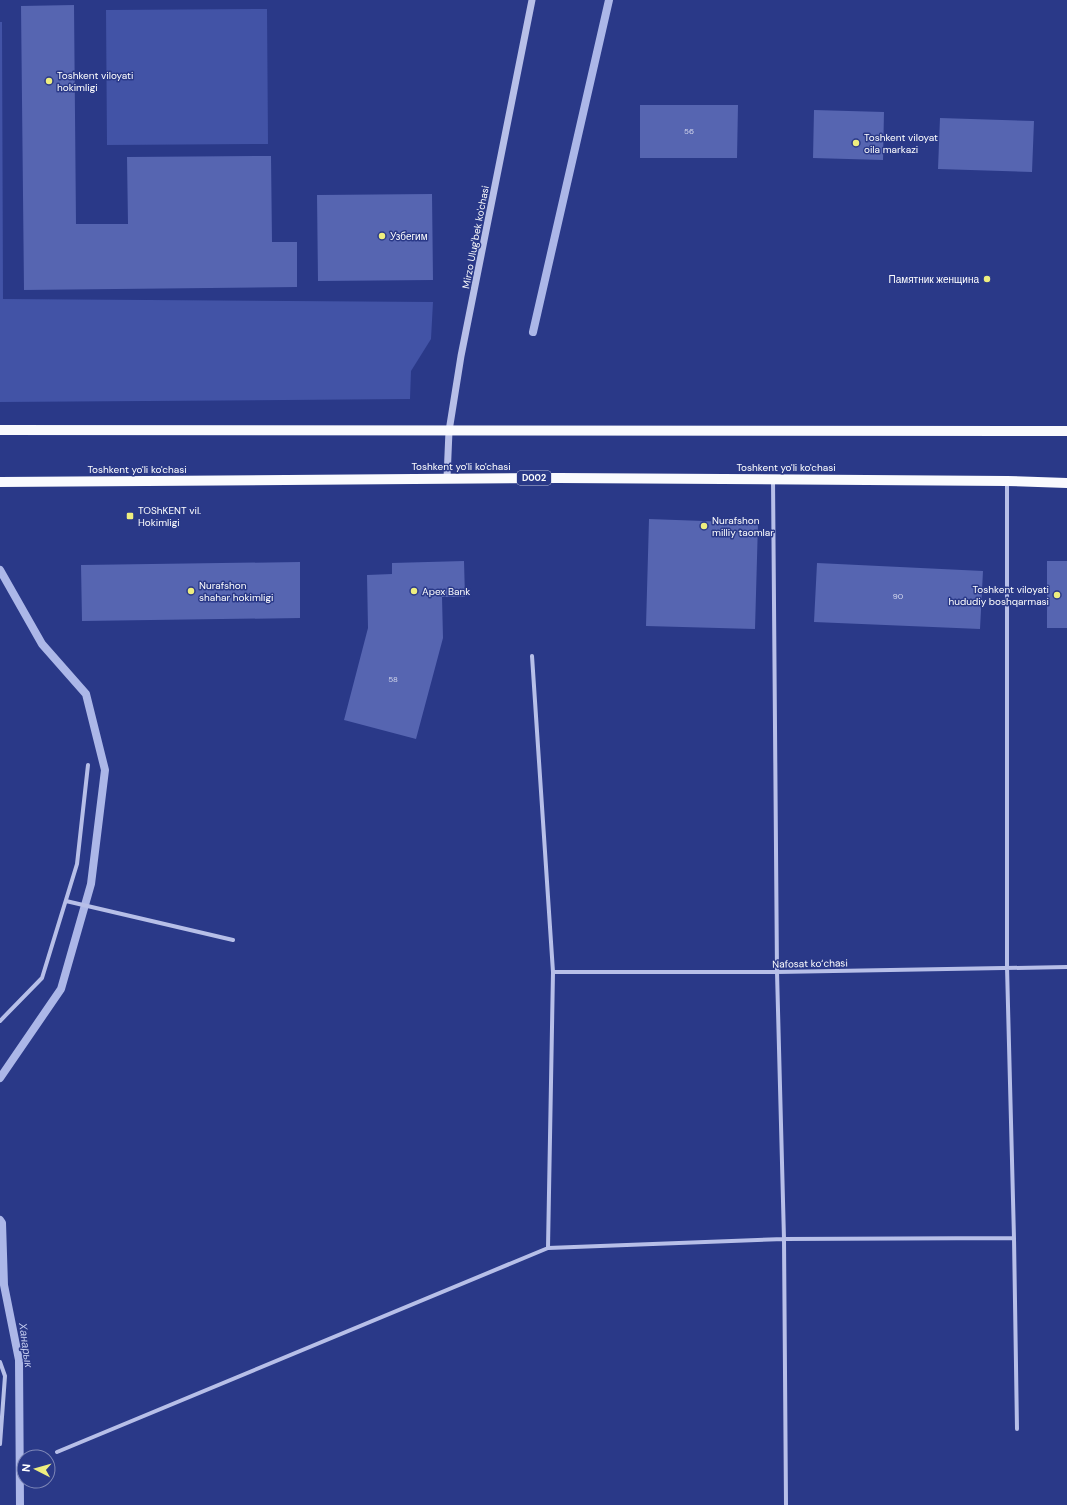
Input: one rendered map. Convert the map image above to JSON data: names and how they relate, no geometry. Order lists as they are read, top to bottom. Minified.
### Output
{"streets":{"main road":["Toshkent yo'li ko'chasi","D002"],"street":["Mirzo Ulug'bek ko'chasi","Nafosat ko‘chasi"]},"crossings":[["Mirzo Ulug'bek ko'chasi","Toshkent yo'li ko'chasi"]],"water":["Ханарык"],"places":{"other":["Toshkent viloyati hokimligi","Toshkent viloyat oila markazi","Узбегим","Памятник женщина","Nurafshon milliy taomlar","Nurafshon shahar hokimligi","Apex Bank","Toshkent viloyati hududiy boshqarmasi"],"transit":["TOShKENT vil. Hokimligi"]},"house_numbers":["56","90","58"],"north":"left"}
